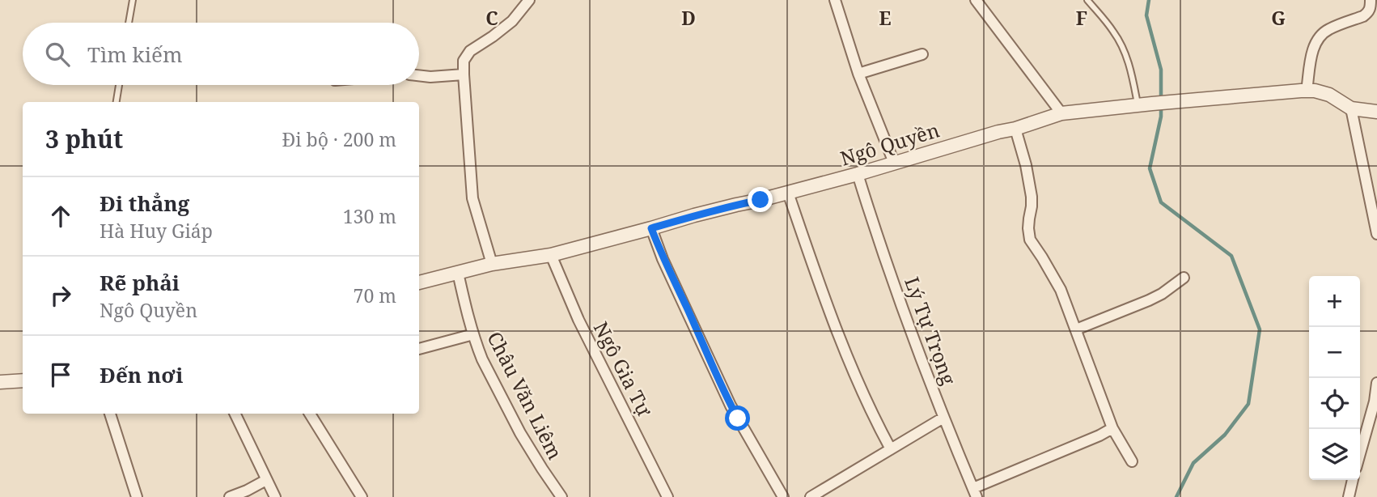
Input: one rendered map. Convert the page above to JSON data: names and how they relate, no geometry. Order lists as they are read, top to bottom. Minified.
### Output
{"streets":{"street":["Ngô Quyền","Lý Tự Trọng","Ngô Gia Tự","Châu Văn Liêm"]},"crossings":[["Ngô Quyền","Lý Tự Trọng"],["Ngô Quyền","Ngô Gia Tự"],["Ngô Quyền","Châu Văn Liêm"]],"page":{"search":"Tìm kiếm","heading":["3 phút","Đi bộ · 200 m"],"list":[["Đi thẳng","Hà Huy Giáp","130 m"],["Rẽ phải","Ngô Quyền","70 m"],"Đến nơi"],"map_buttons":["+","−"]},"grid":{"columns":["C","D","E","F","G"]}}
